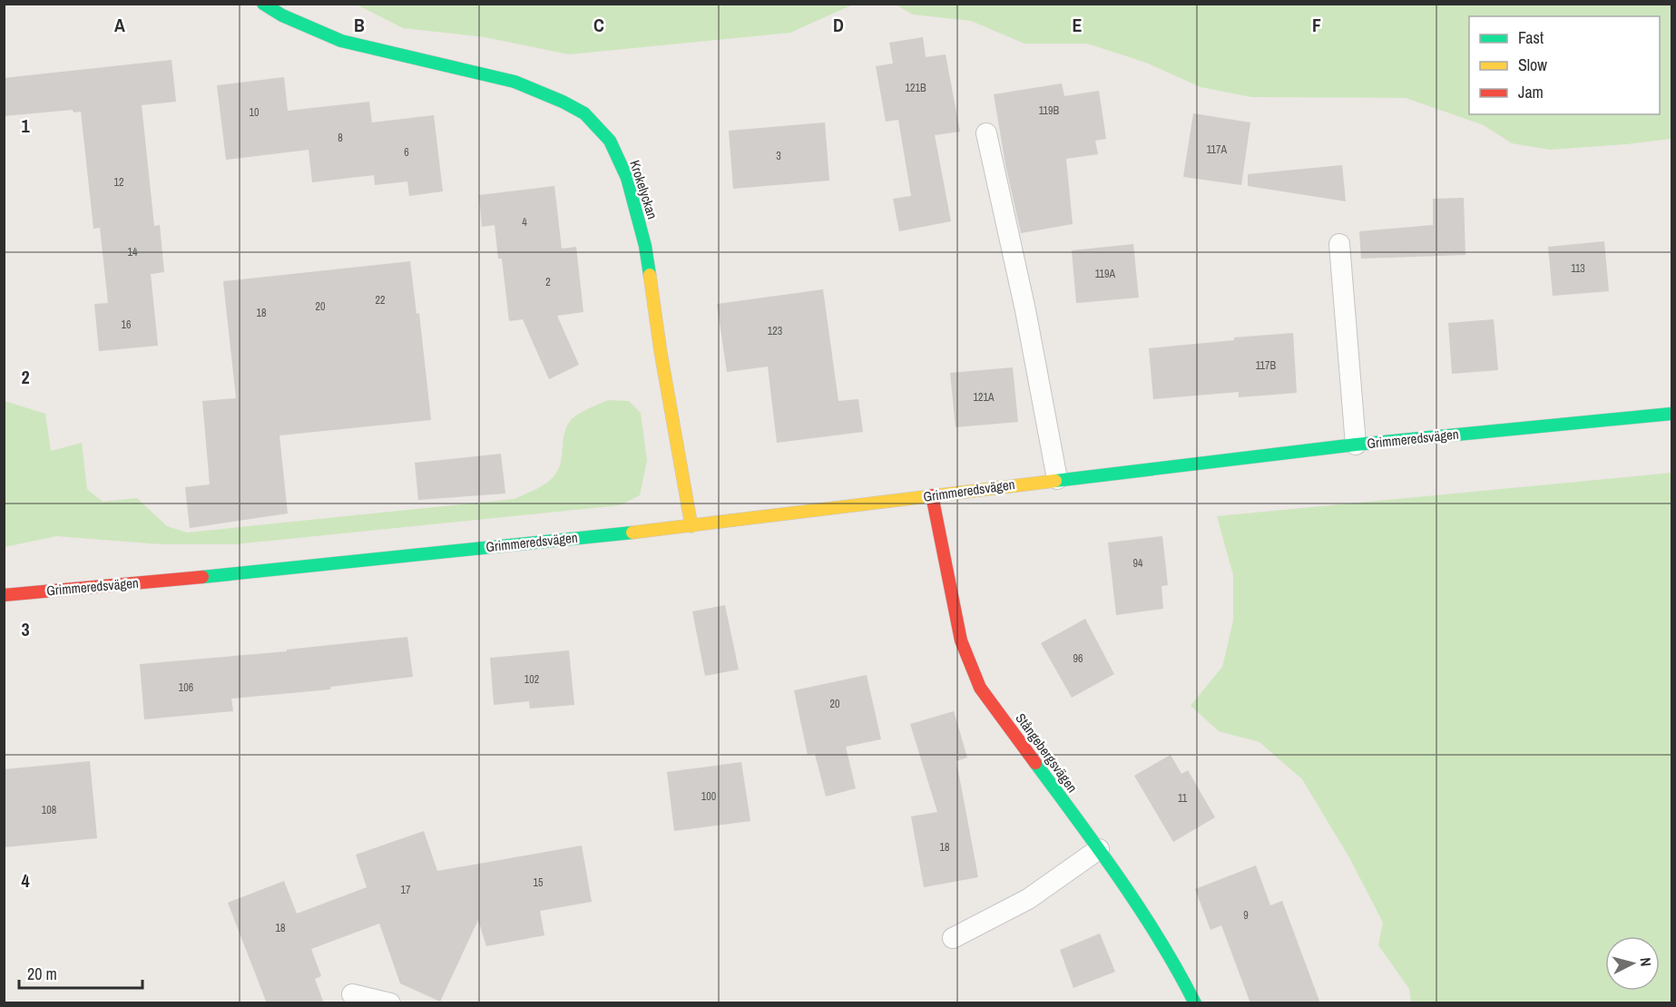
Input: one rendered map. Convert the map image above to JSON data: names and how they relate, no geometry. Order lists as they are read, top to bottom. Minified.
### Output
{"streets":{"street":["Krokelyckan","Grimmeredsvägen","Stångebergsvägen"]},"crossings":[["Krokelyckan","Grimmeredsvägen"],["Grimmeredsvägen","Stångebergsvägen"]],"house_numbers":["121B","119B","10","8","117A","6","3","12","4","14","113","119A","2","22","20","18","16","123","117B","121A","94","96","102","106","20","100","11","108","18","15","17","9","18"],"legend":["Fast","Slow","Jam"],"scale_bar":"20 m","north":"right","grid":{"columns":["A","B","C","D","E","F"],"rows":["1","2","3","4"]}}
